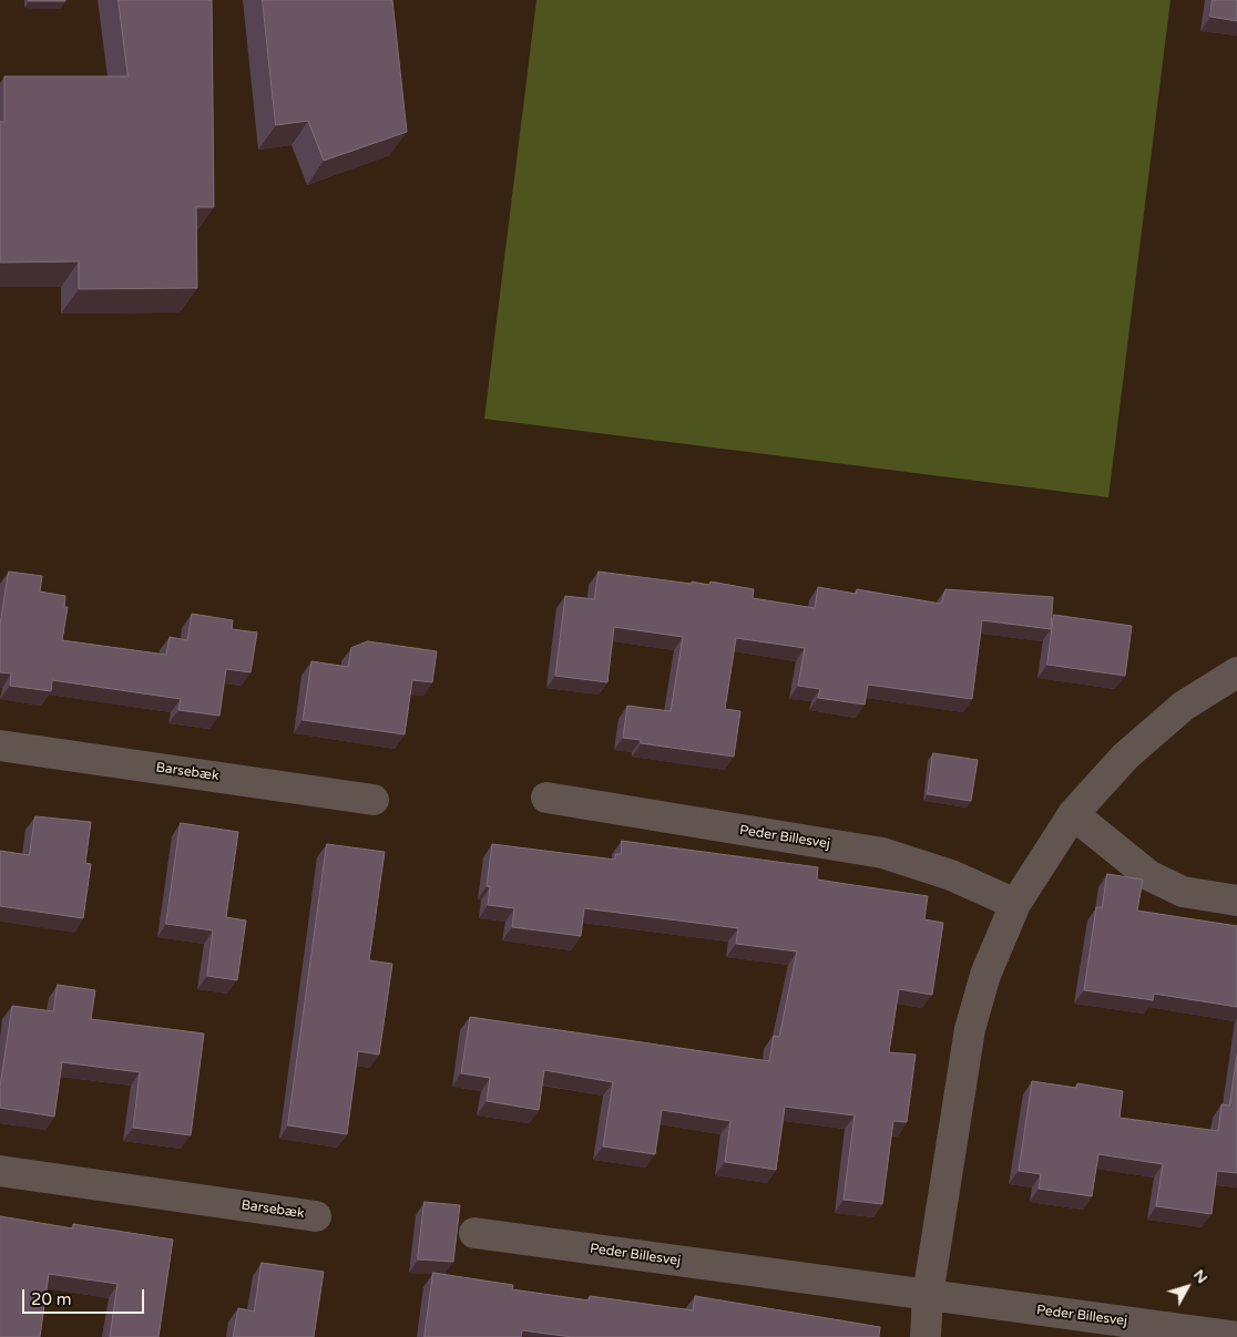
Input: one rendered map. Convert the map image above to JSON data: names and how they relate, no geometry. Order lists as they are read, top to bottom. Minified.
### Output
{"streets":{"street":["Barsebæk","Peder Billesvej"]},"scale_bar":"20 m","north":"top right"}
